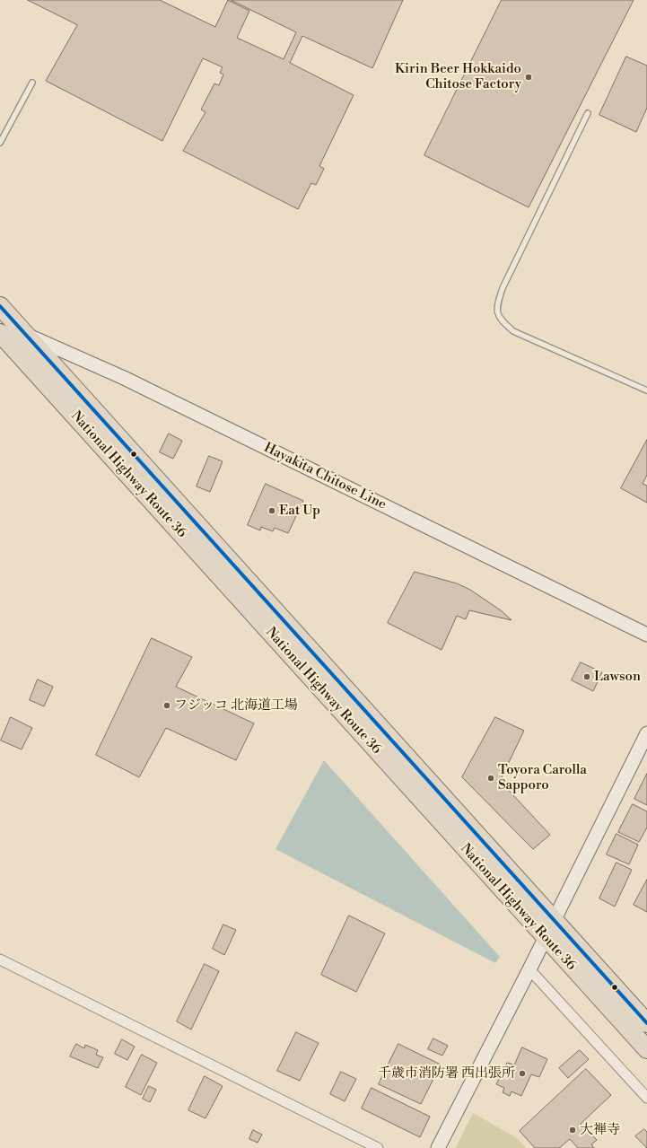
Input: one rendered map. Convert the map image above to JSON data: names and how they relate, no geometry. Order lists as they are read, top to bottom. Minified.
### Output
{"streets":{"highway":["National Highway Route 36"],"main road":["Hayakita Chitose Line"]},"crossings":[["National Highway Route 36","Hayakita Chitose Line"]],"places":["Kirin Beer Hokkaido Chitose Factory","Eat Up","Lawson","フジッコ 北海道工場","Toyora Carolla Sapporo","千歳市消防署 西出張所","大禅寺"]}
